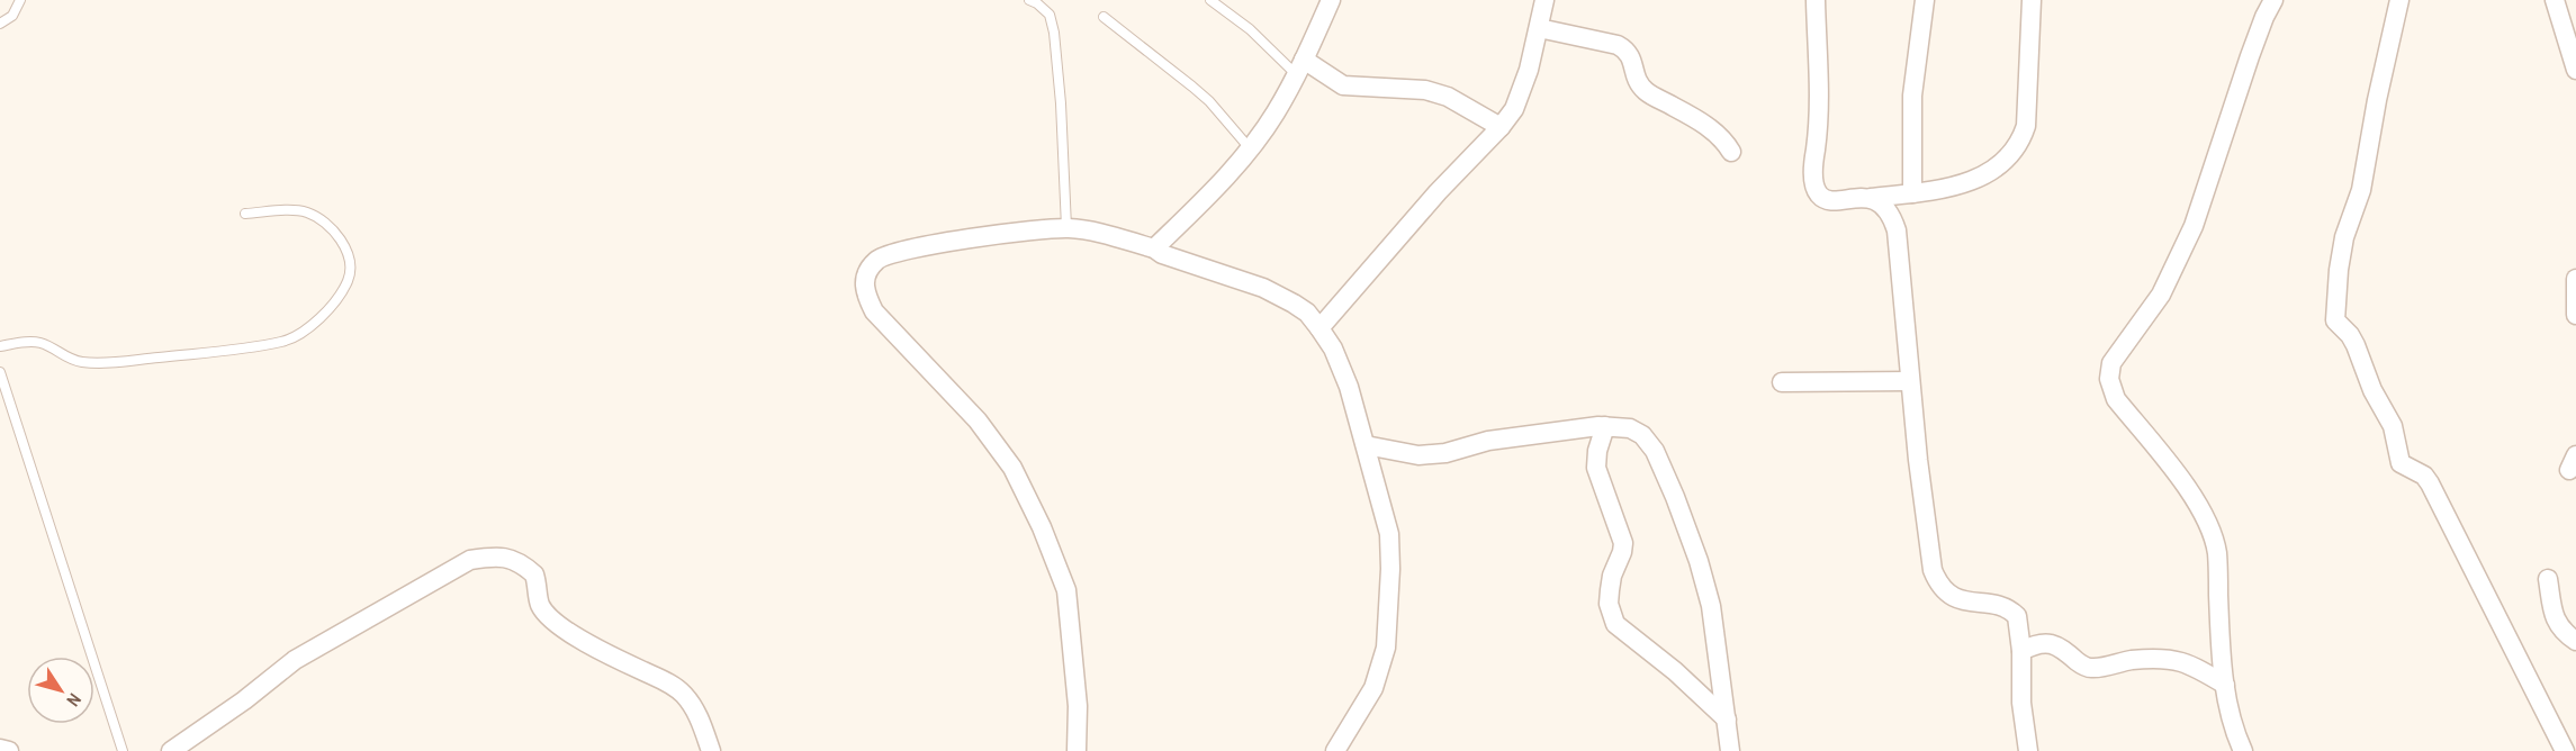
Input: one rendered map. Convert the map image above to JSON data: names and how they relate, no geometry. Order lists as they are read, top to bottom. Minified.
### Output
{"north":"bottom right"}
